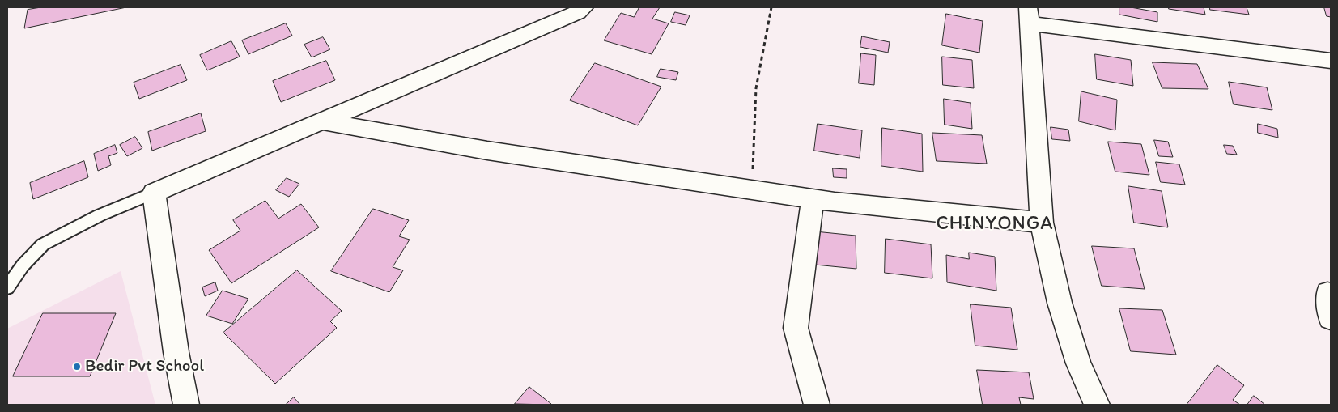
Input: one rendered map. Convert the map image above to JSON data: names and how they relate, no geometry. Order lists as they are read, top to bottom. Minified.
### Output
{"districts":["CHINYONGA"],"places":["Bedir Pvt School"]}
